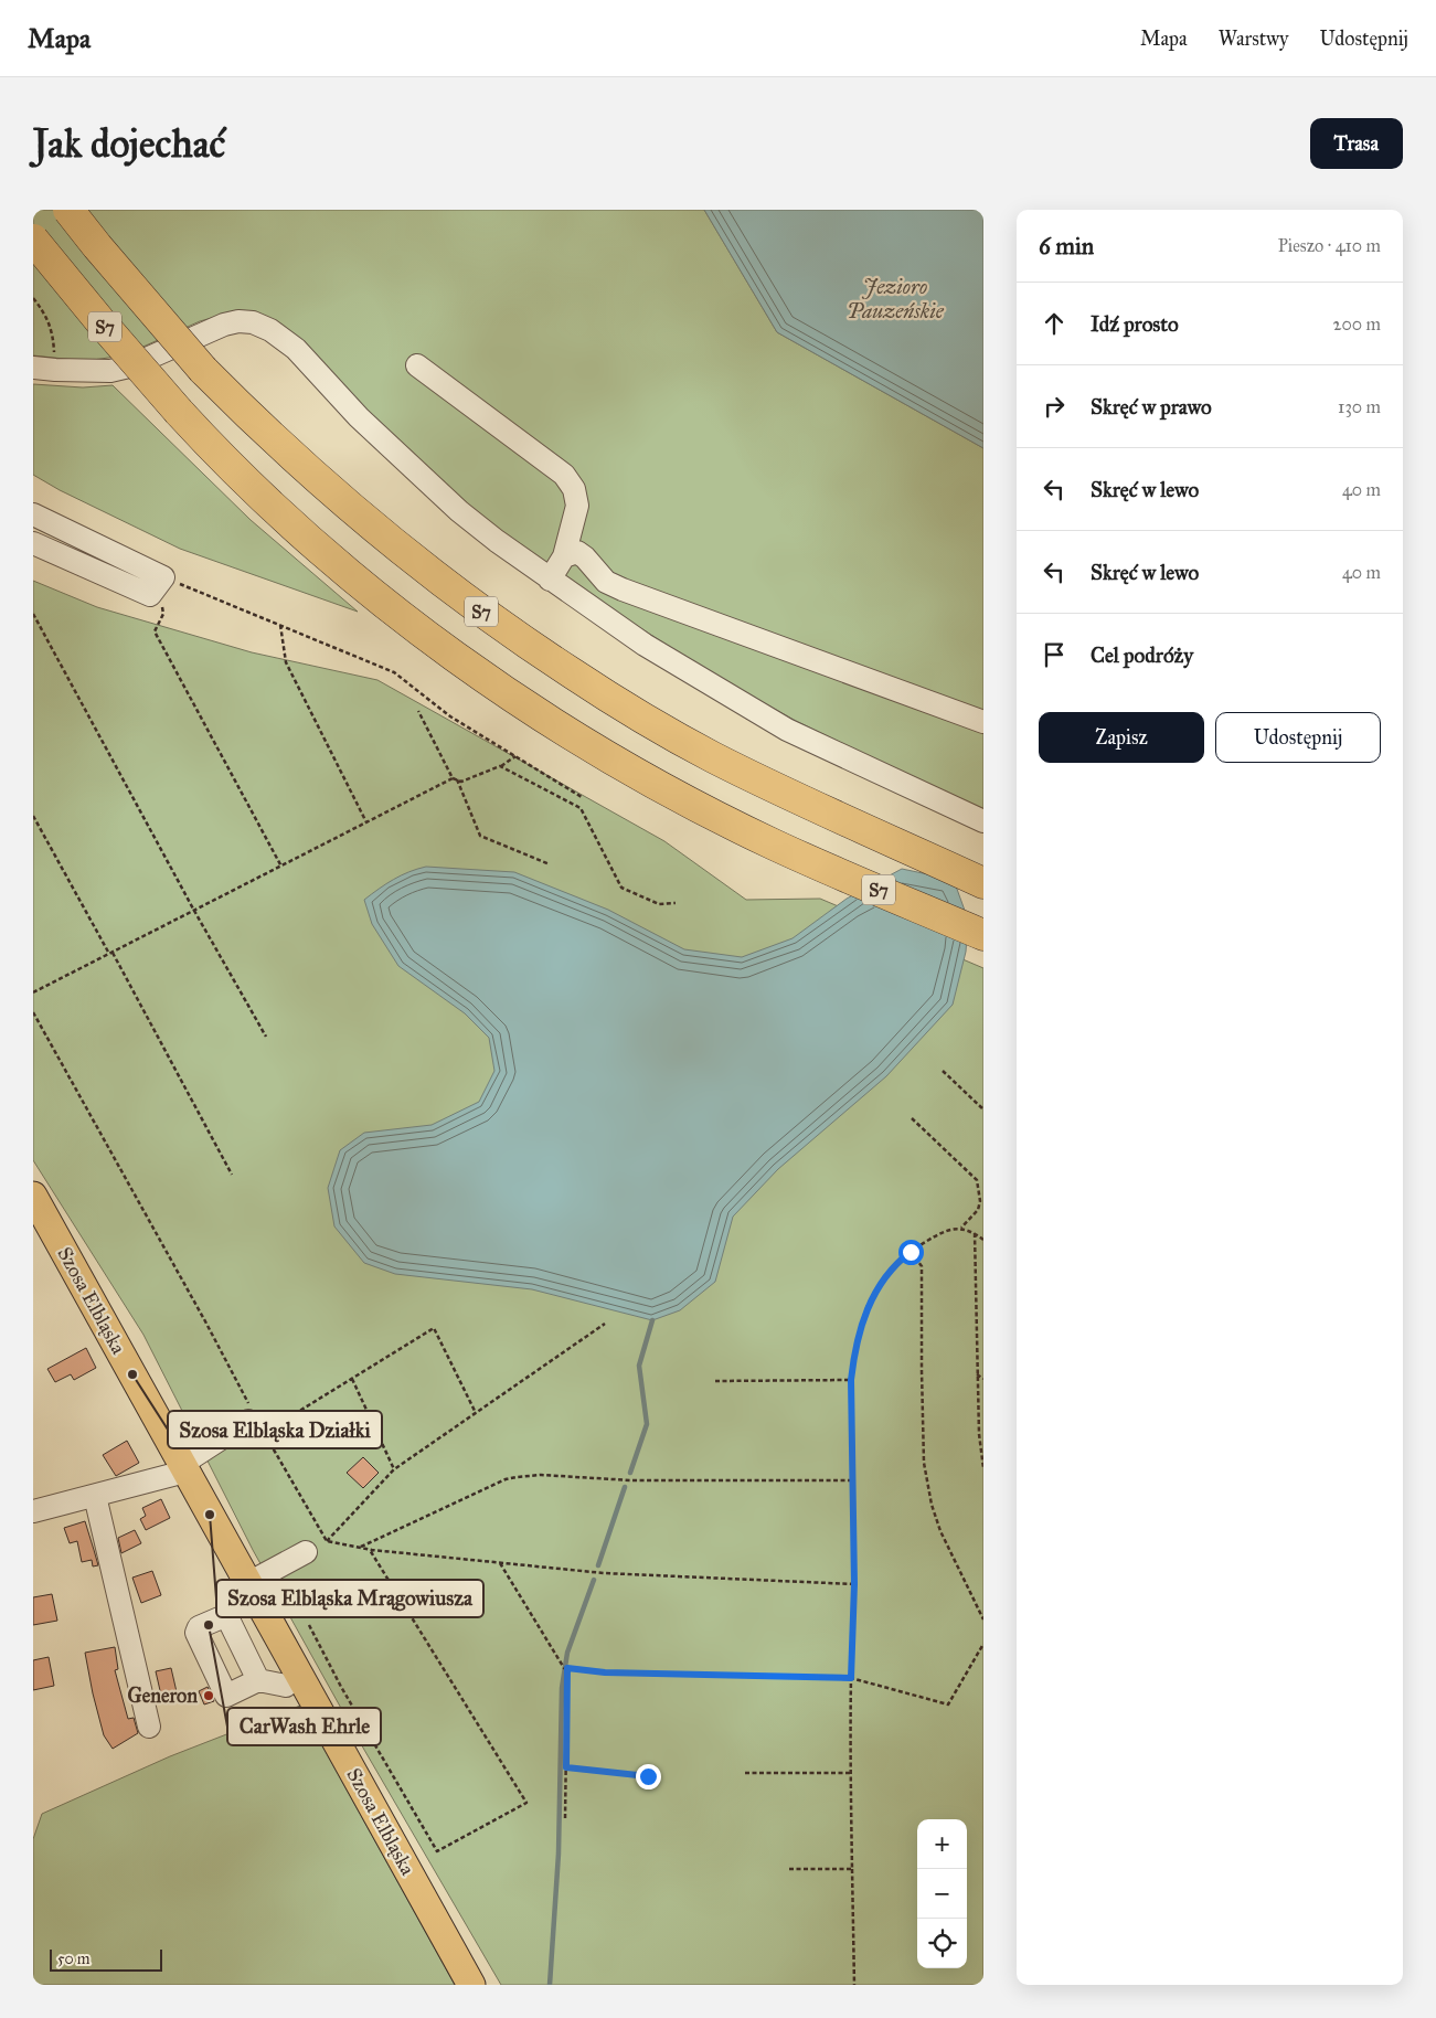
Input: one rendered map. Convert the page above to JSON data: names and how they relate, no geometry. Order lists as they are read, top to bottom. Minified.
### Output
{"streets":{"highway":["S7"],"main road":["Szosa Elbląska"]},"water":["Jezioro Pauzeńskie"],"places":["Szosa Elbląska Działki","Szosa Elbląska Mrągowiusza","CarWash Ehrle","Generon"],"scale_bar":"50 m","page":{"header":"Mapa","nav":["Mapa","Warstwy","Udostępnij"],"buttons":["Trasa",["Zapisz","Udostępnij"]],"title":"Jak dojechać","heading":["6 min","Pieszo · 410 m"],"list":[["Idź prosto","200 m"],["Skręć w prawo","130 m"],["Skręć w lewo","40 m"],["Skręć w lewo","40 m"],"Cel podróży"],"map_buttons":["+","−"],"scale":"50 m"}}
